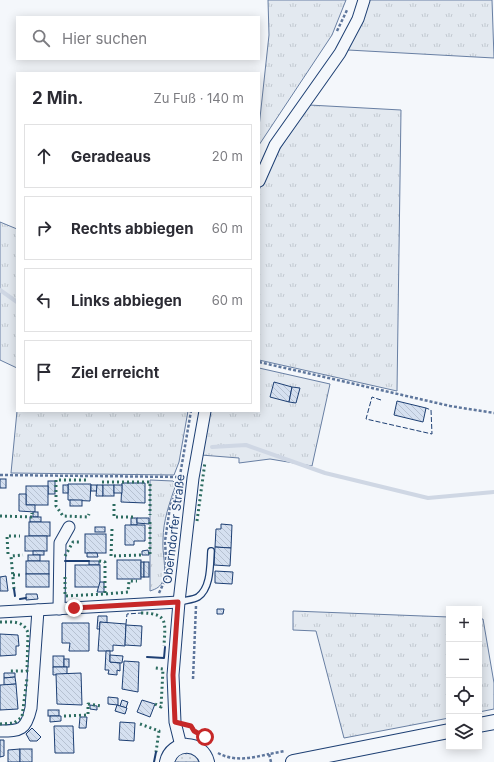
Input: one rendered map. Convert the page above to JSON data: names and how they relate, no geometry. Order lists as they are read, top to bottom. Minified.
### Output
{"streets":{"street":["Oberndorfer Straße"]},"page":{"search":"Hier suchen","heading":["2 Min.","Zu Fuß · 140 m"],"list":[["Geradeaus","20 m"],["Rechts abbiegen","60 m"],["Links abbiegen","60 m"],"Ziel erreicht"],"map_buttons":["+","−"]}}
